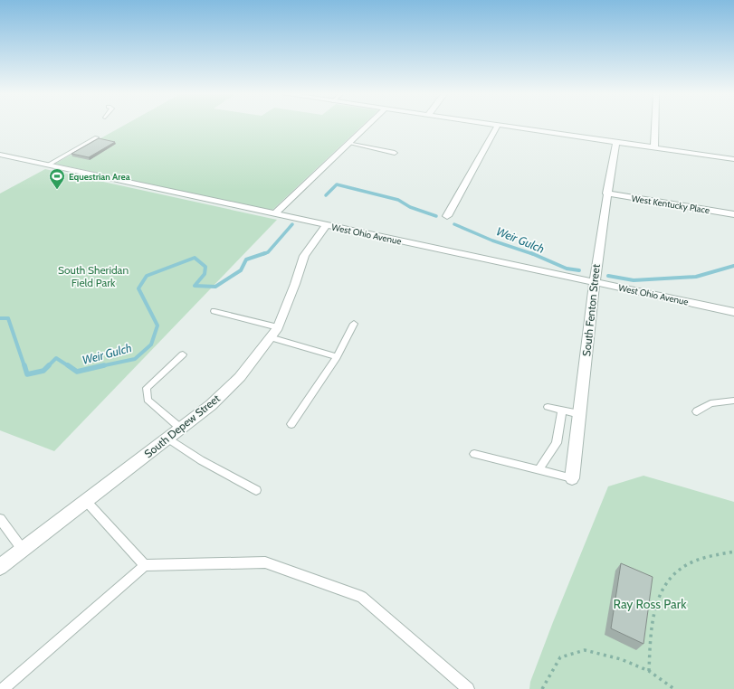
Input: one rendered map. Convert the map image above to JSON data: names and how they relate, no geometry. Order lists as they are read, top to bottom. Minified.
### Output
{"streets":{"street":["West Kentucky Place","West Ohio Avenue","South Fenton Street","South Depew Street"]},"crossings":[["West Kentucky Place","South Fenton Street"],["West Ohio Avenue","South Fenton Street"],["West Ohio Avenue","South Depew Street"]],"water":["Weir Gulch"],"parks":["South Sheridan Field Park","Ray Ross Park"],"places":{"sports":["Equestrian Area"]}}
